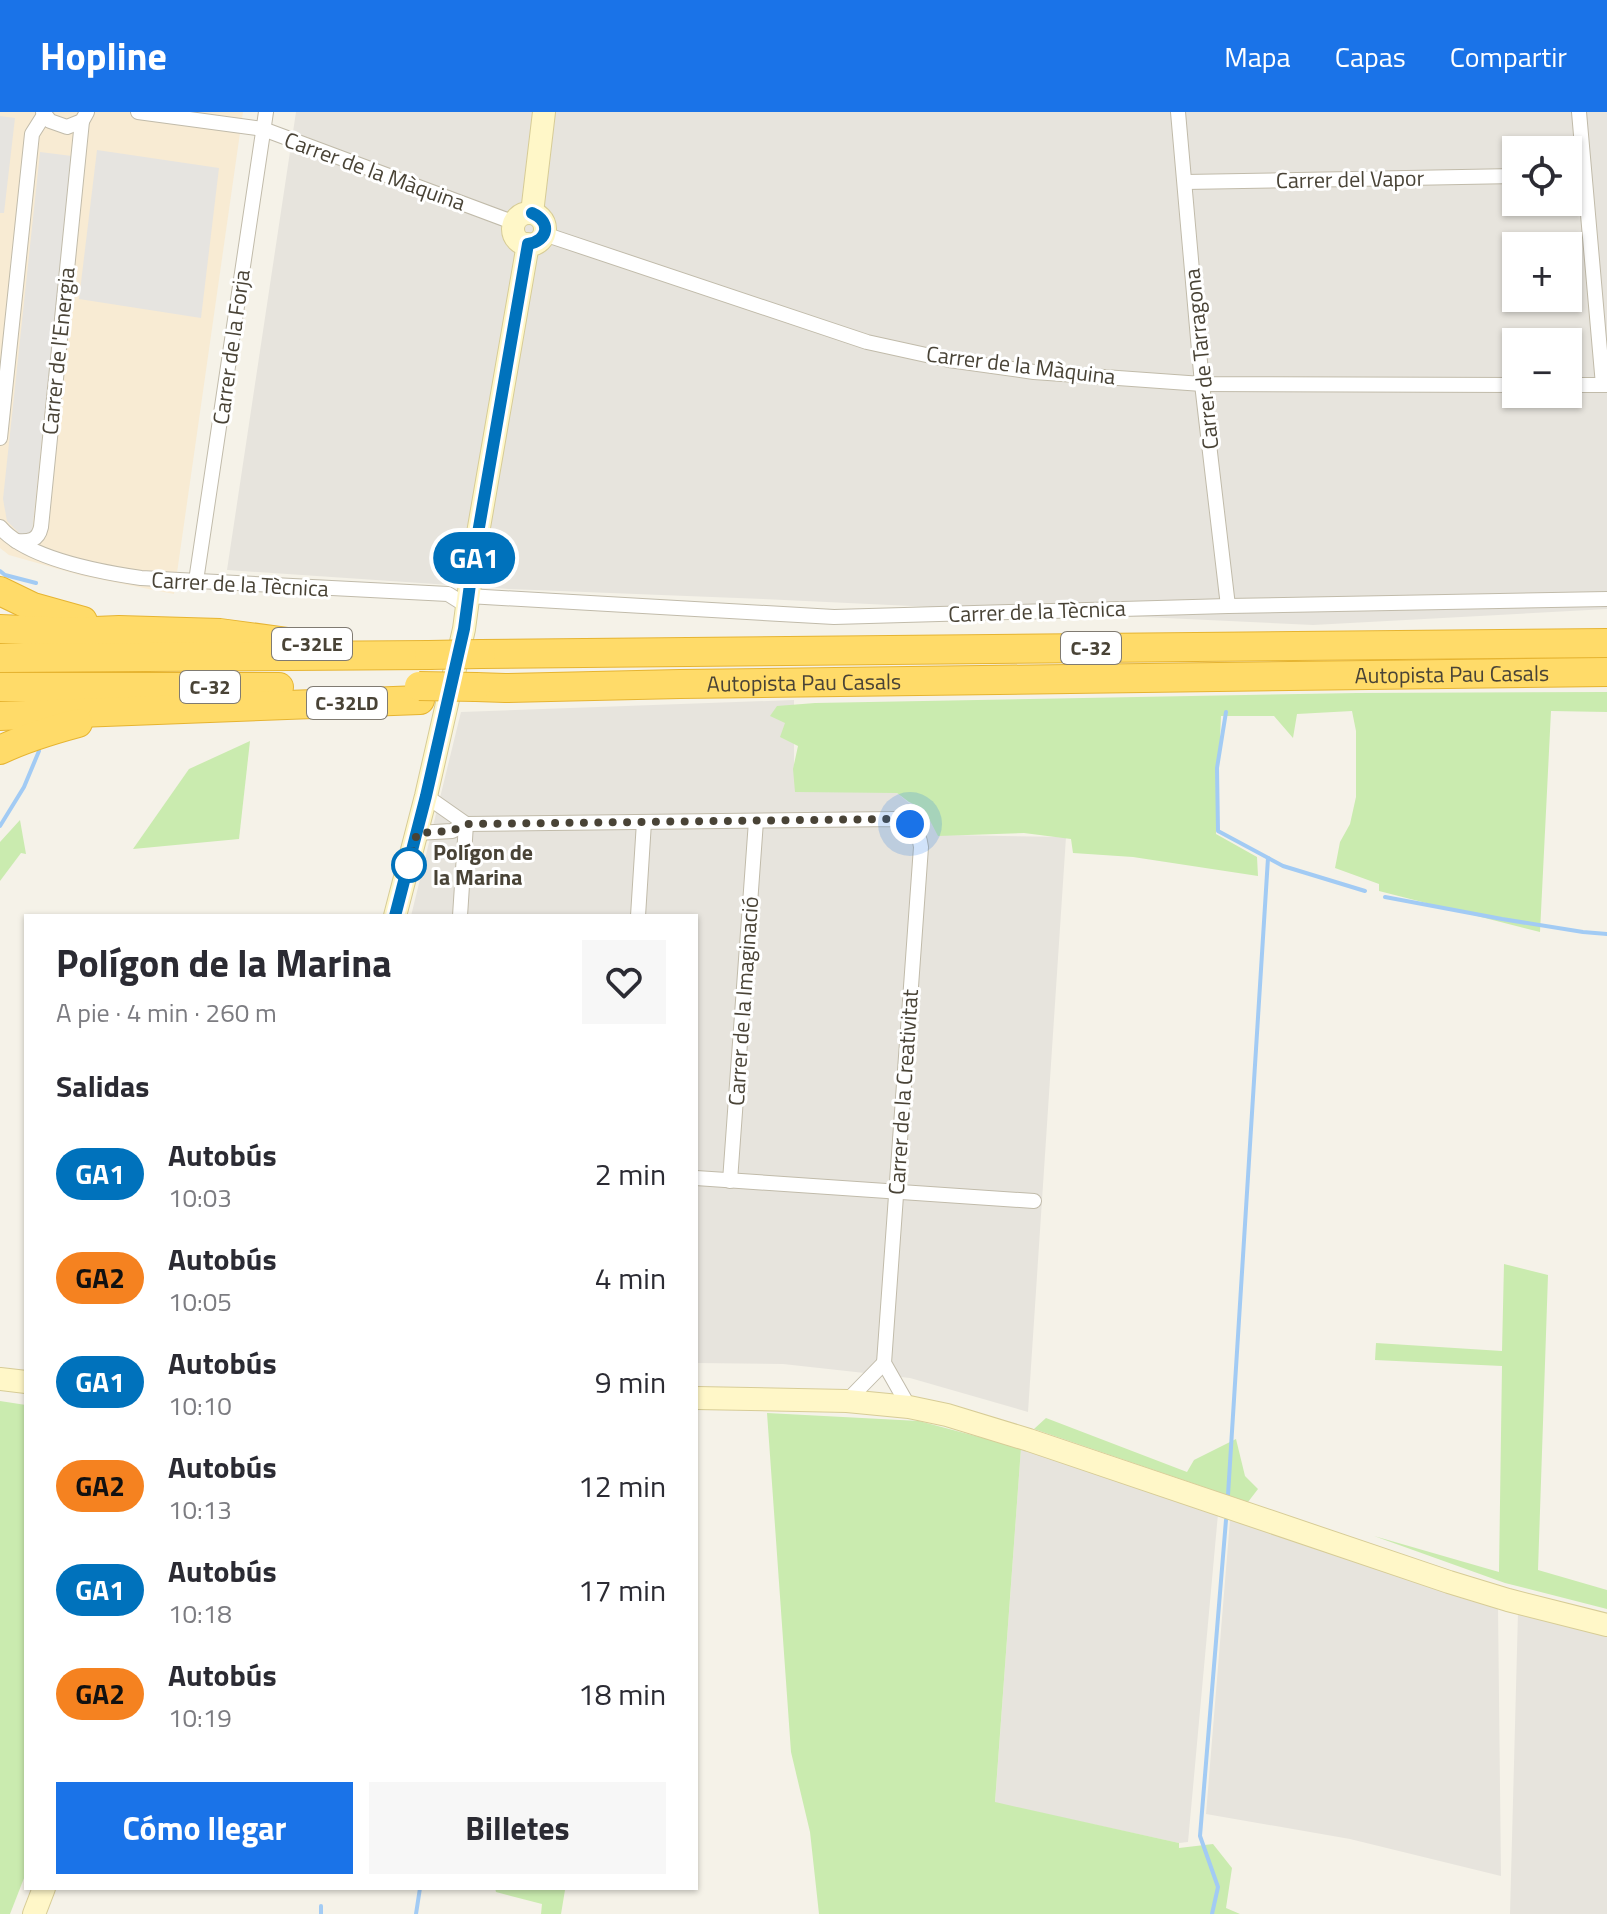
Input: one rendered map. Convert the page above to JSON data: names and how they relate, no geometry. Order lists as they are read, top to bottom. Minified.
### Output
{"streets":{"highway":["C-32LE","C-32","Autopista Pau Casals","C-32LD"],"street":["Carrer de la Màquina","Carrer del Vapor","Carrer de la Forja","Carrer de l'Energia","Carrer de Tarragona","Carrer de la Tècnica","Carrer de la Imaginació","Carrer de la Creativitat"]},"crossings":[["Carrer de la Màquina","Carrer de la Forja"],["Carrer de la Màquina","Carrer de Tarragona"],["Carrer del Vapor","Carrer de Tarragona"],["Carrer de la Forja","Carrer de la Tècnica"],["Carrer de l'Energia","Carrer de la Tècnica"],["Carrer de Tarragona","Carrer de la Tècnica"],["C-32LE","Autopista Pau Casals"],["Autopista Pau Casals","C-32LD"],["Carrer de la Imaginació","Carrer de la Creativitat"]],"places":["Polígon de la Marina"],"lines":["bus line GA1"],"page":{"header":"Hopline","nav":["Mapa","Capas","Compartir"],"on_map":"GA1","map_buttons":["+","−"],"heading":[["Polígon de la Marina","A pie · 4 min · 260 m"],"Salidas"],"list":[{"mark":"GA1","name":"Autobús","note":"10:03","value":"2 min"},{"mark":"GA2","name":"Autobús","note":"10:05","value":"4 min"},{"mark":"GA1","name":"Autobús","note":"10:10","value":"9 min"},{"mark":"GA2","name":"Autobús","note":"10:13","value":"12 min"},{"mark":"GA1","name":"Autobús","note":"10:18","value":"17 min"},{"mark":"GA2","name":"Autobús","note":"10:19","value":"18 min"}],"buttons":["Cómo llegar","Billetes"]}}
